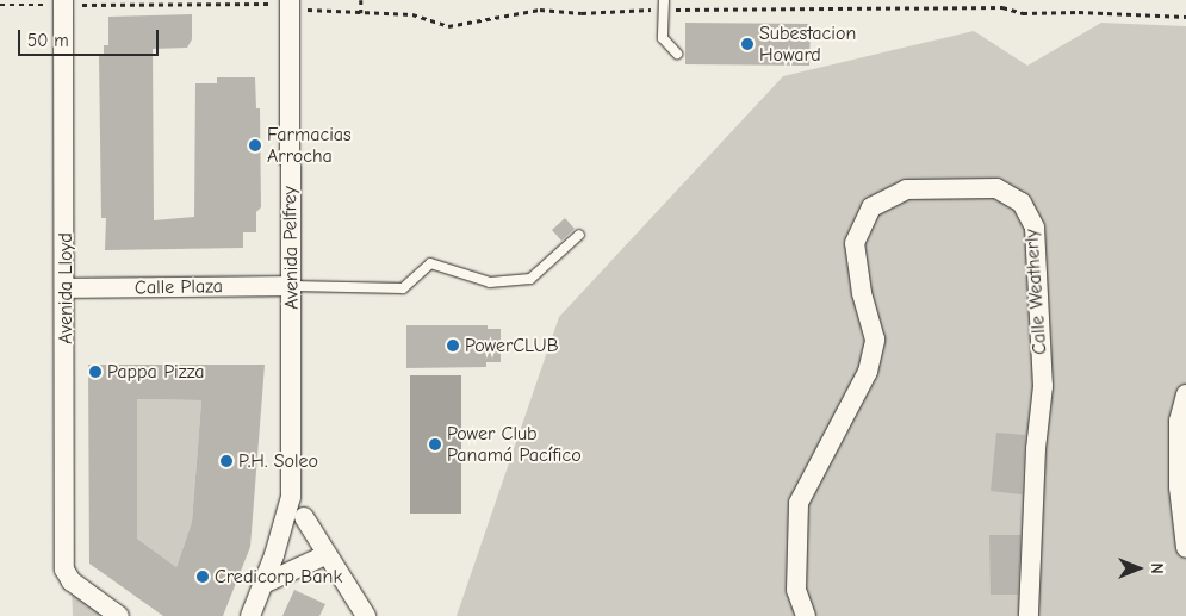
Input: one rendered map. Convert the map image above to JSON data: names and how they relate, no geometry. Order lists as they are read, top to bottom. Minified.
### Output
{"streets":{"street":["Avenida Pelfrey","Calle Plaza","Avenida Lloyd","Calle Weatherly"]},"crossings":[["Avenida Pelfrey","Calle Plaza"],["Calle Plaza","Avenida Lloyd"]],"places":["Subestacion Howard","Farmacias Arrocha","PowerCLUB","Pappa Pizza","Power Club Panamá Pacífico","P.H. Soleo","Credicorp Bank"],"scale_bar":"50 m","north":"right"}
